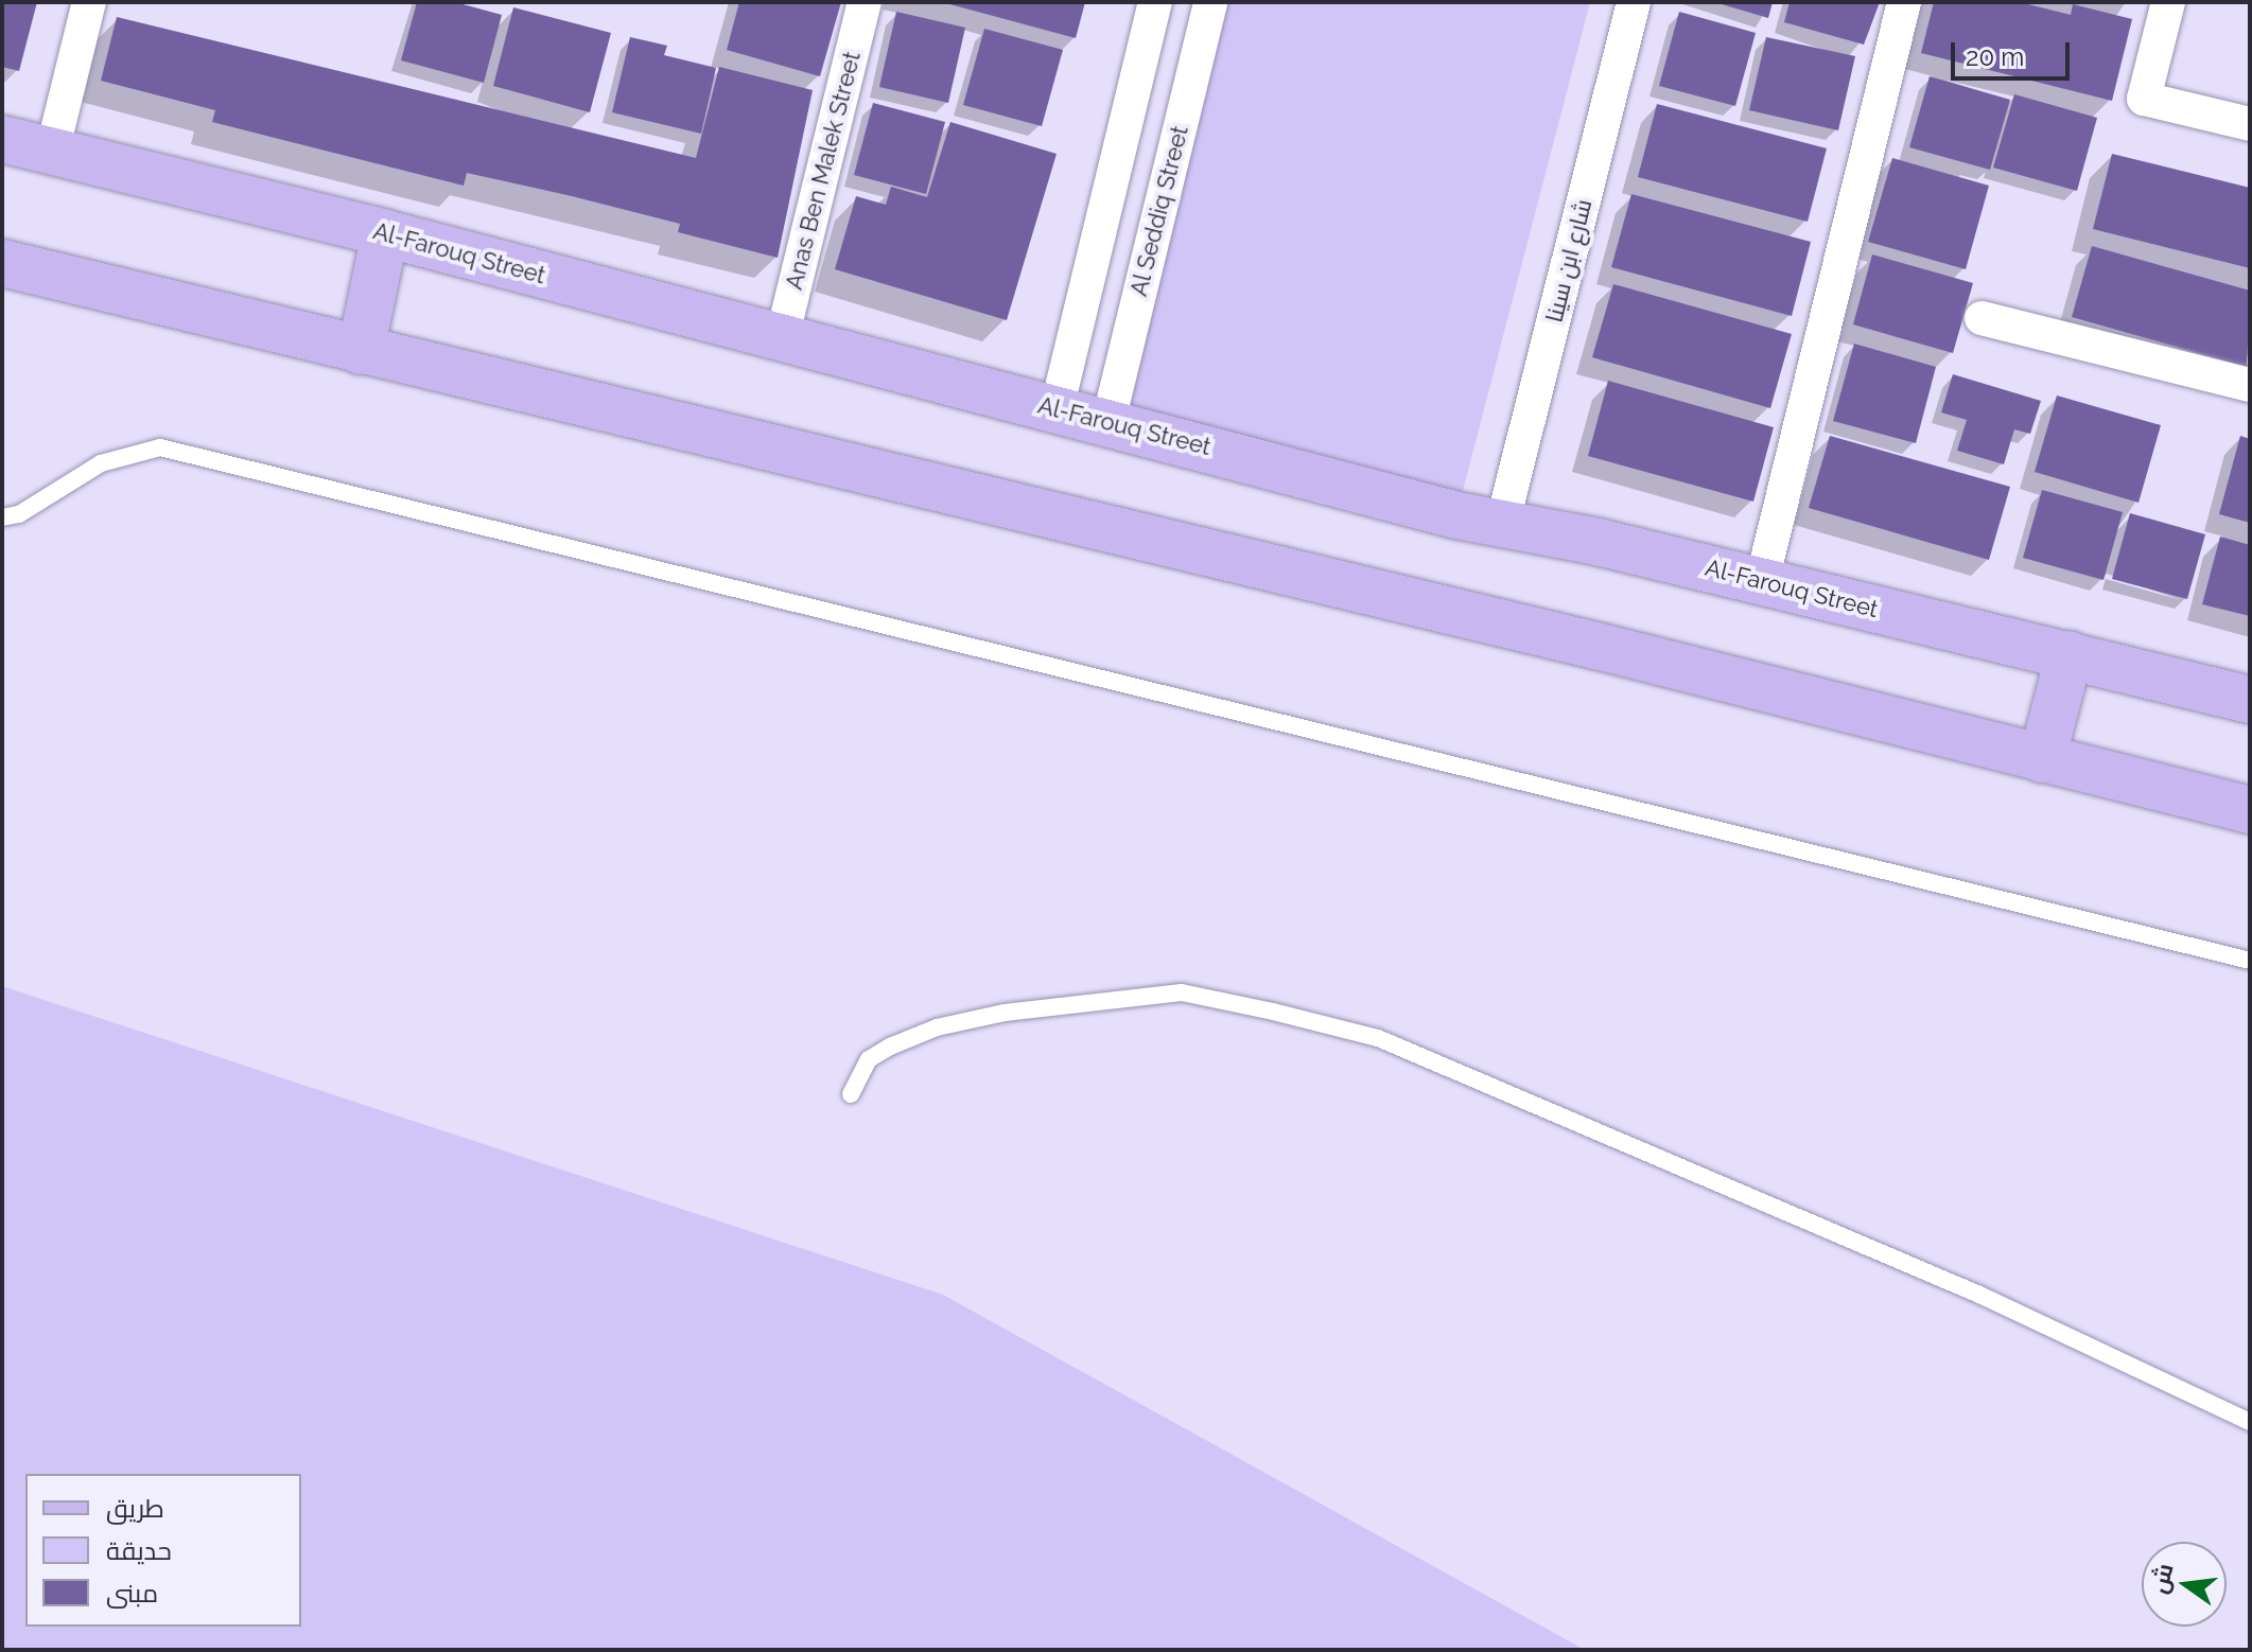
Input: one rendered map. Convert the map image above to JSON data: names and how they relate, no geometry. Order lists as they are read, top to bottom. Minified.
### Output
{"streets":{"main road":["Al-Farouq Street"],"street":["Anas Ben Malek Street","Al Seddiq Street","شارع ابن سينا"]},"crossings":[["Anas Ben Malek Street","Al-Farouq Street"],["Al Seddiq Street","Al-Farouq Street"],["Al-Farouq Street","شارع ابن سينا"]],"legend":["طريق","حديقة","مبنى"],"scale_bar":"20 m","north":"left"}
